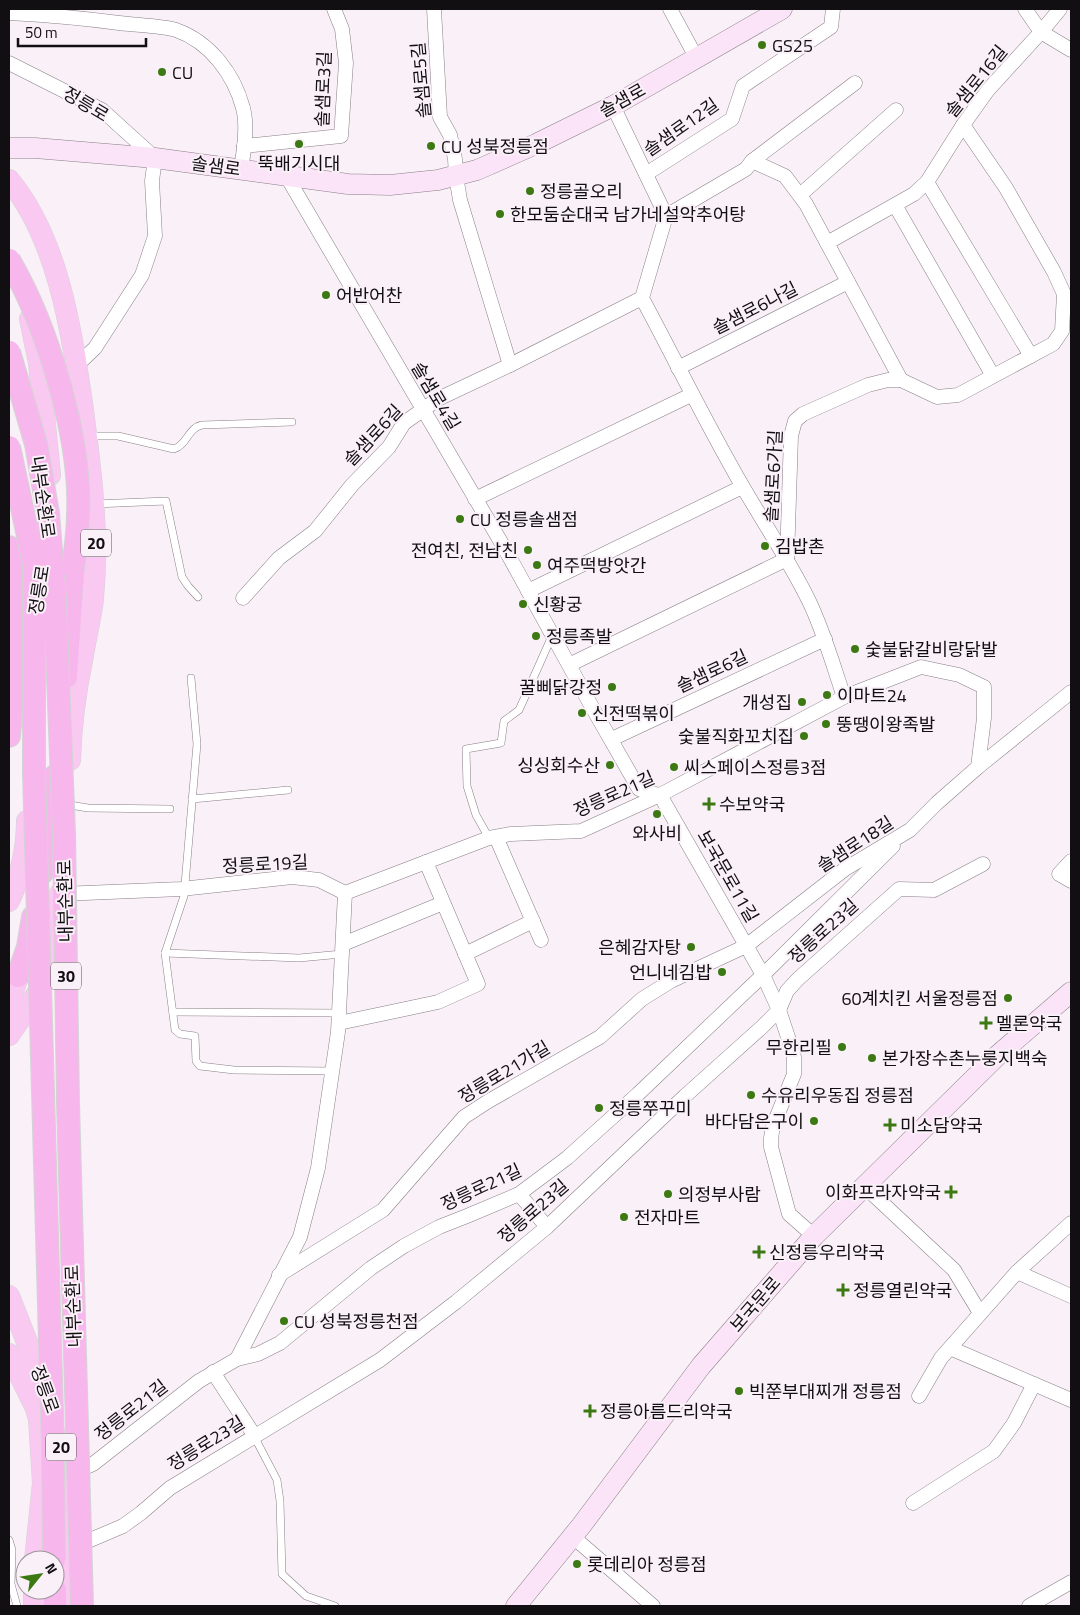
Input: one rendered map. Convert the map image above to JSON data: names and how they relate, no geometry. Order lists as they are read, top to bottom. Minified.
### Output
{"streets":{"highway":["내부순환로","30"],"main road":["솔샘로","정릉로","20","보국문로"],"street":["솔샘로5길","솔샘로16길","솔샘로3길","솔샘로12길","솔샘로6나길","솔샘로4길","솔샘로6길","솔샘로6가길","정릉로21길","솔샘로18길","정릉로19길","보국문로11길","정릉로23길","정릉로21가길"]},"crossings":[["솔샘로5길","솔샘로"],["솔샘로","정릉로"],["솔샘로","솔샘로4길"],["정릉로","정릉로21길"],["솔샘로4길","솔샘로6길"],["솔샘로4길","정릉로21길"],["솔샘로4길","보국문로11길"],["20","정릉로19길"],["정릉로21길","정릉로19길"],["정릉로21길","보국문로11길"],["솔샘로18길","보국문로11길"],["솔샘로18길","정릉로21가길"],["보국문로11길","정릉로23길"],["보국문로11길","정릉로21가길"],["보국문로11길","보국문로"]],"places":{"other":["GS25","CU","뚝배기시대","CU 성북정릉점","정릉골오리","한모둠순대국 남가네설악추어탕","어반어찬","CU 정릉솔샘점","김밥촌","전여친, 전남친","여주떡방앗간","신황궁","정릉족발","숯불닭갈비랑닭발","꿀삐닭강정","이마트24","개성집","신전떡볶이","뚱땡이왕족발","숯불직화꼬치집","싱싱회수산","씨스페이스정릉3점","와사비","은혜감자탕","언니네김밥","60계치킨 서울정릉점","무한리필","본가장수촌누룽지백숙","수유리우동집 정릉점","정릉쭈꾸미","바다담은구이","의정부사람","전자마트","CU 성북정릉천점","빅쭌부대찌개 정릉점","롯데리아 정릉점"],"health":["수보약국","멜론약국","미소담약국","이화프라자약국","신정릉우리약국","정릉열린약국","정릉아름드리약국"]},"scale_bar":"50 m","north":"top right"}
